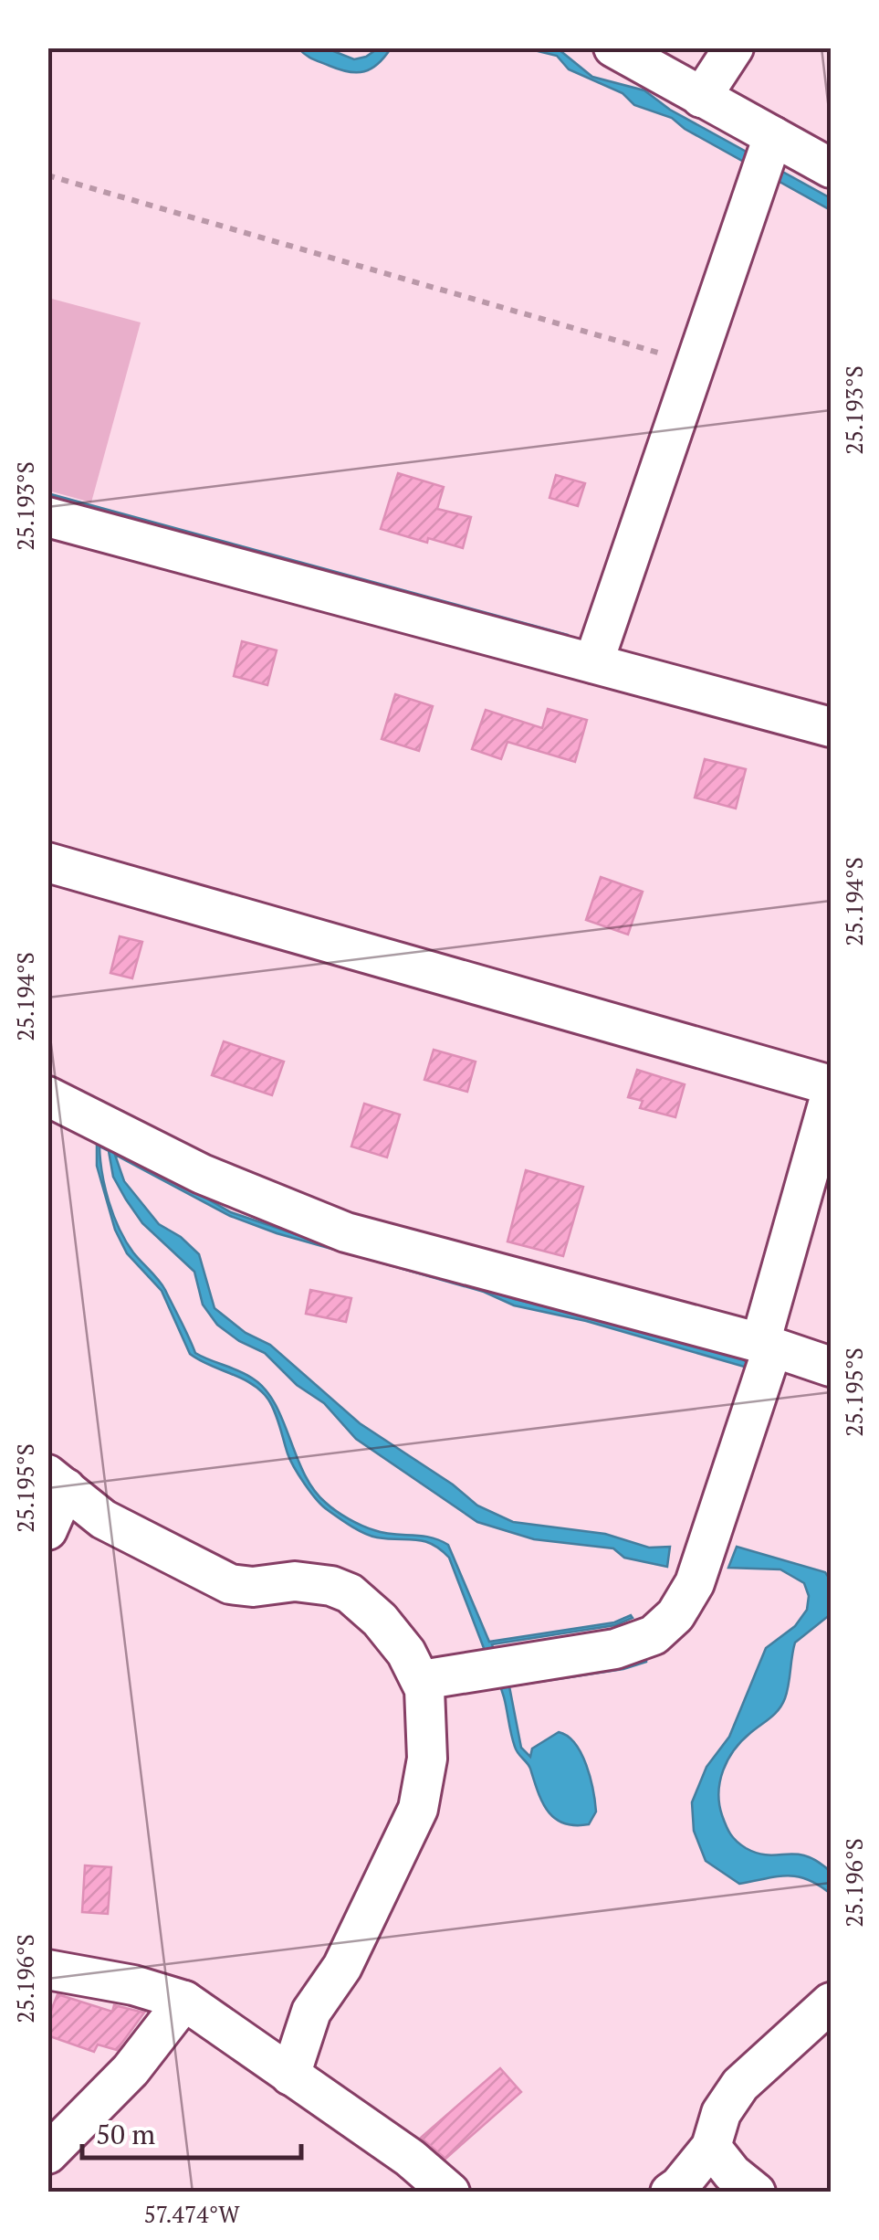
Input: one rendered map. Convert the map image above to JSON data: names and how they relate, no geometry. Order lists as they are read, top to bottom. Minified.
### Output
{"scale_bar":"50 m","coordinates":["25.193°S","25.194°S","25.195°S","25.196°S","57.474°W"]}
